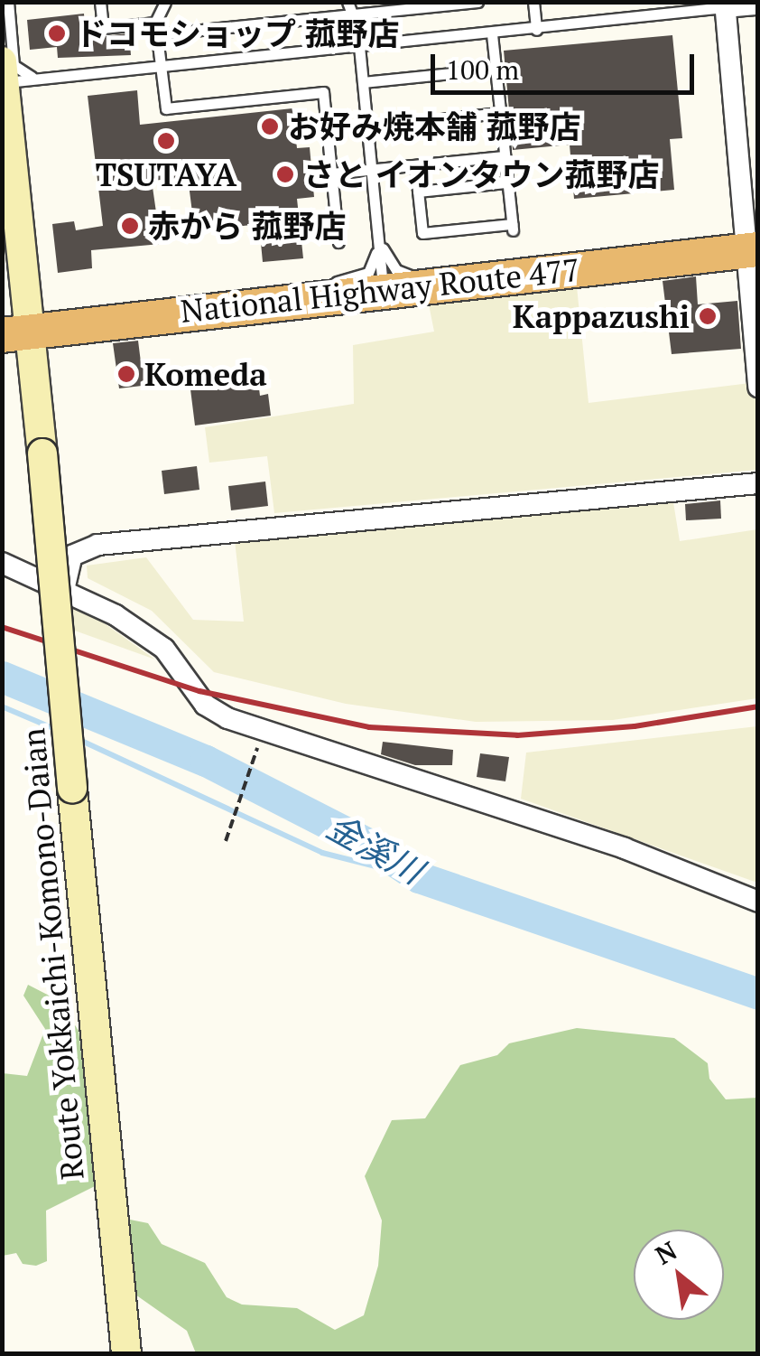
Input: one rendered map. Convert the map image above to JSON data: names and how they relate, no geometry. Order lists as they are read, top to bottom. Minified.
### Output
{"streets":{"highway":["National Highway Route 477"],"main road":["Route Yokkaichi-Komono-Daian"]},"crossings":[["National Highway Route 477","Route Yokkaichi-Komono-Daian"]],"water":["金溪川"],"places":["ドコモショップ 菰野店","お好み焼本舗 菰野店","TSUTAYA","さと イオンタウン菰野店","赤から 菰野店","Kappazushi","Komeda"],"scale_bar":"100 m","north":"top left"}
